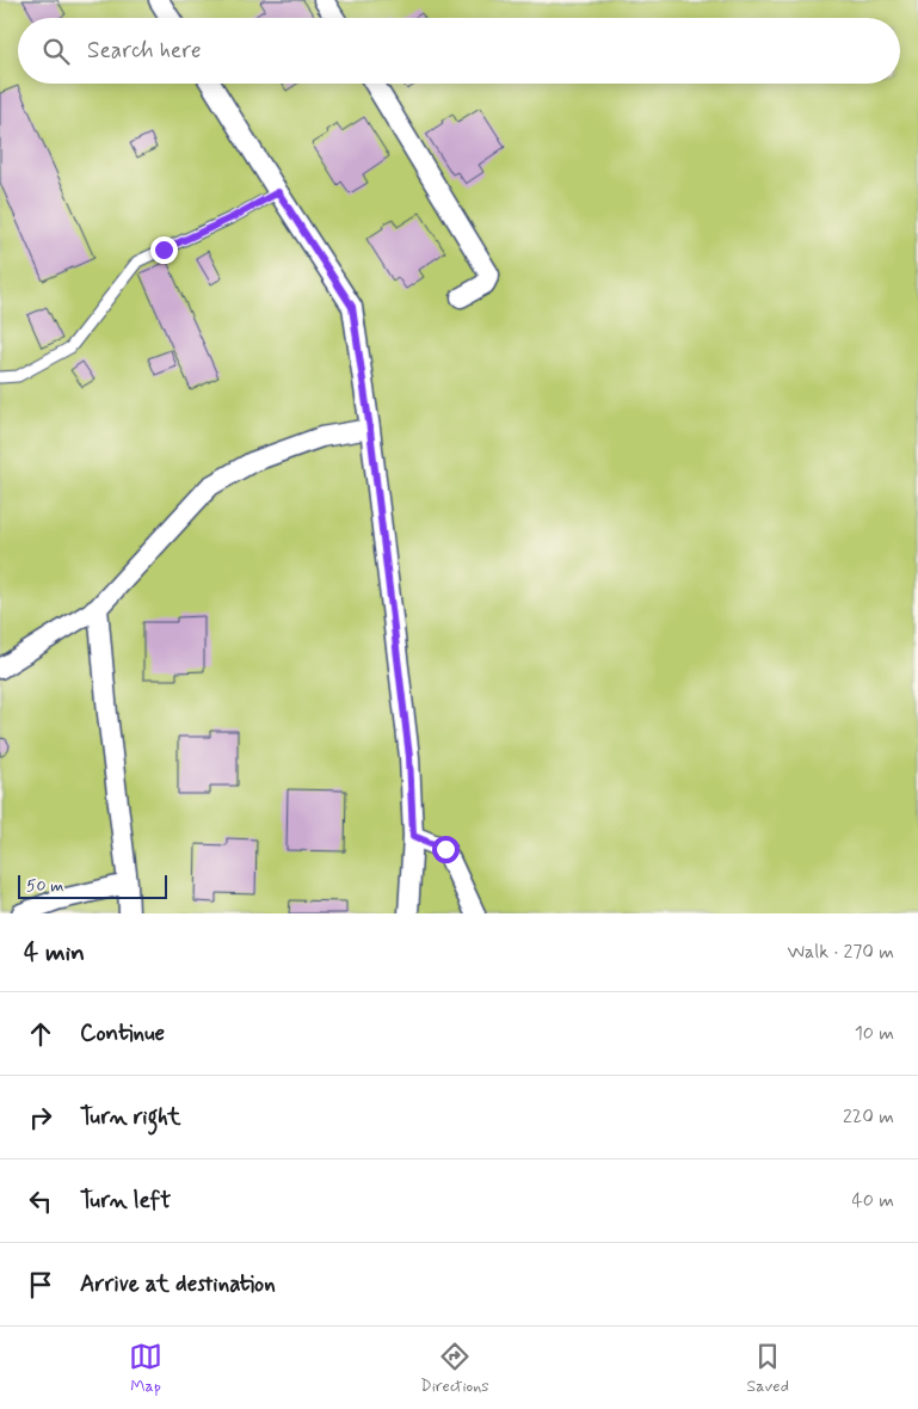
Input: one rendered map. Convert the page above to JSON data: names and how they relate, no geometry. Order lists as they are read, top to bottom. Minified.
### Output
{"scale_bar":"50 m","page":{"search":"Search here","scale":"50 m","heading":["4 min","Walk · 270 m"],"list":[["Continue","10 m"],["Turn right","220 m"],["Turn left","40 m"],"Arrive at destination"],"nav":["Map","Directions","Saved"]}}
